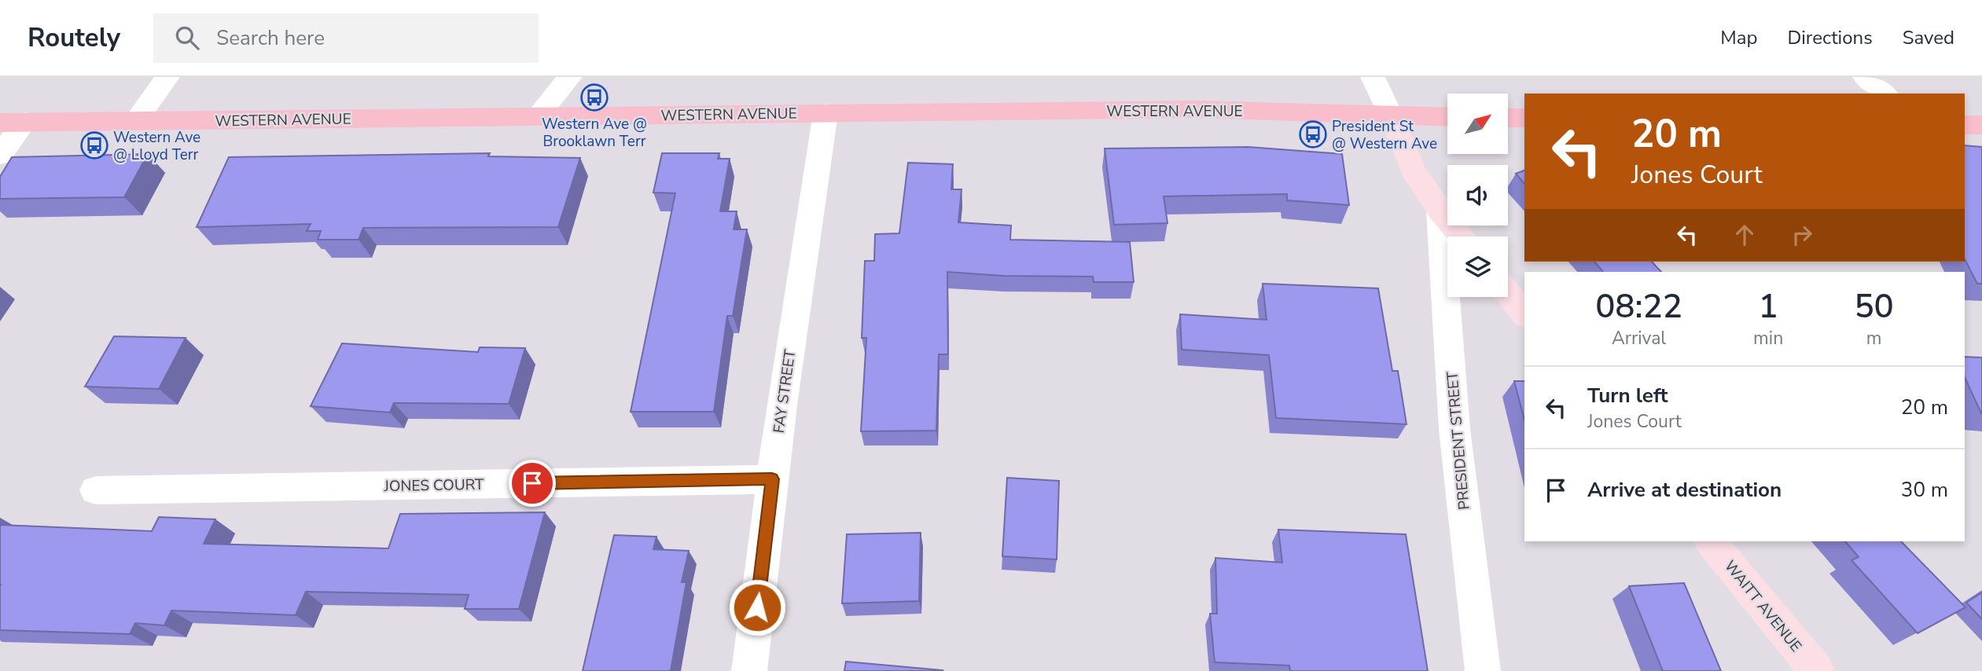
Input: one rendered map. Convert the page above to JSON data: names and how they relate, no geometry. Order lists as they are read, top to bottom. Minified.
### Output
{"streets":{"main road":["WESTERN AVENUE","WAITT AVENUE"],"street":["FAY STREET","PRESIDENT STREET","JONES COURT"]},"crossings":[["WESTERN AVENUE","FAY STREET"],["FAY STREET","JONES COURT"]],"places":{"bus stop":["Western Ave @ Brooklawn Terr","President St @ Western Ave","Western Ave @ Lloyd Terr"]},"north":"top right","page":{"header":"Routely","search":"Search here","nav":["Map","Directions","Saved"],"turn":["20 m","Jones Court"],"eta":["08:22","Arrival","1","min","50","m"],"list":[{"name":"Turn left","note":"Jones Court","value":"20 m"},{"name":"Arrive at destination","value":"30 m"}]}}
